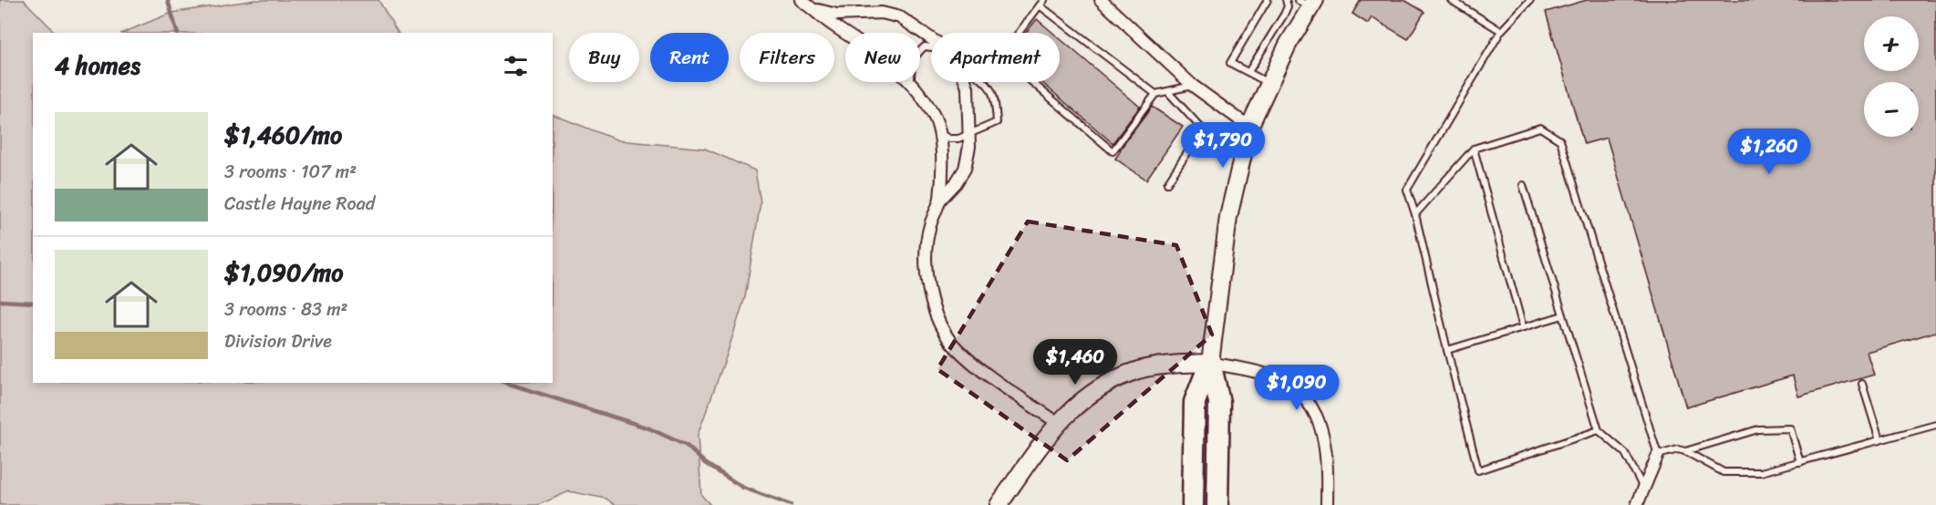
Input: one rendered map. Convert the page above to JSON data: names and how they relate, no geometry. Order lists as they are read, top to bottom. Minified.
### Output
{"page":{"map_buttons":["+","−"],"chip":["Buy","Rent","Filters","New","Apartment"],"heading":"4 homes","list":[{"name":"$1,460/mo","note":"3 rooms · 107 m² · Castle Hayne Road"},{"name":"$1,090/mo","note":"3 rooms · 83 m² · Division Drive"}],"price":["$1,790","$1,260","$1,460","$1,090"]}}
